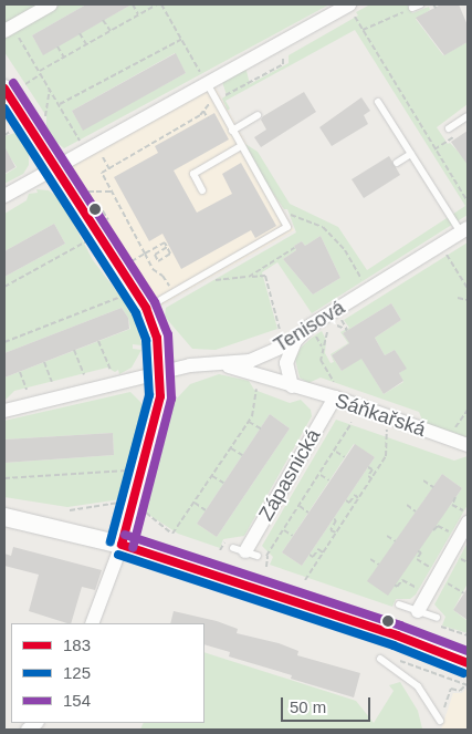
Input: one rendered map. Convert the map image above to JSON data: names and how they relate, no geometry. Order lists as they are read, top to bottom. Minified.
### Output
{"streets":{"street":["Tenisová","Sáňkařská","Zápasnická"]},"crossings":[["Tenisová","Sáňkařská"],["Sáňkařská","Zápasnická"]],"lines":["transit line 154","transit line 183","transit line 125"],"legend":["183","125","154"],"scale_bar":"50 m"}
